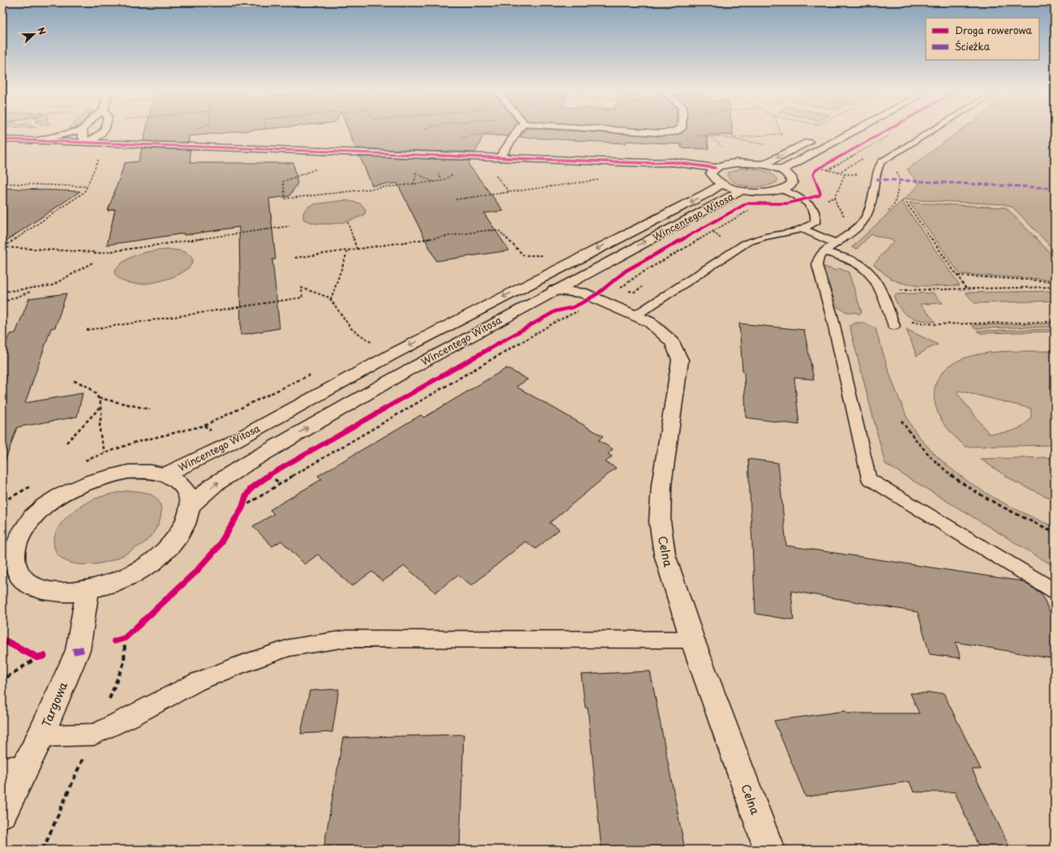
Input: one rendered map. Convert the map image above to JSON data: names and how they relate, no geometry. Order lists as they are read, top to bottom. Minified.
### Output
{"streets":{"street":["Wincentego Witosa","Celna","Targowa"]},"crossings":[["Wincentego Witosa","Celna"]],"legend":["Droga rowerowa","Ścieżka"],"north":"right"}
